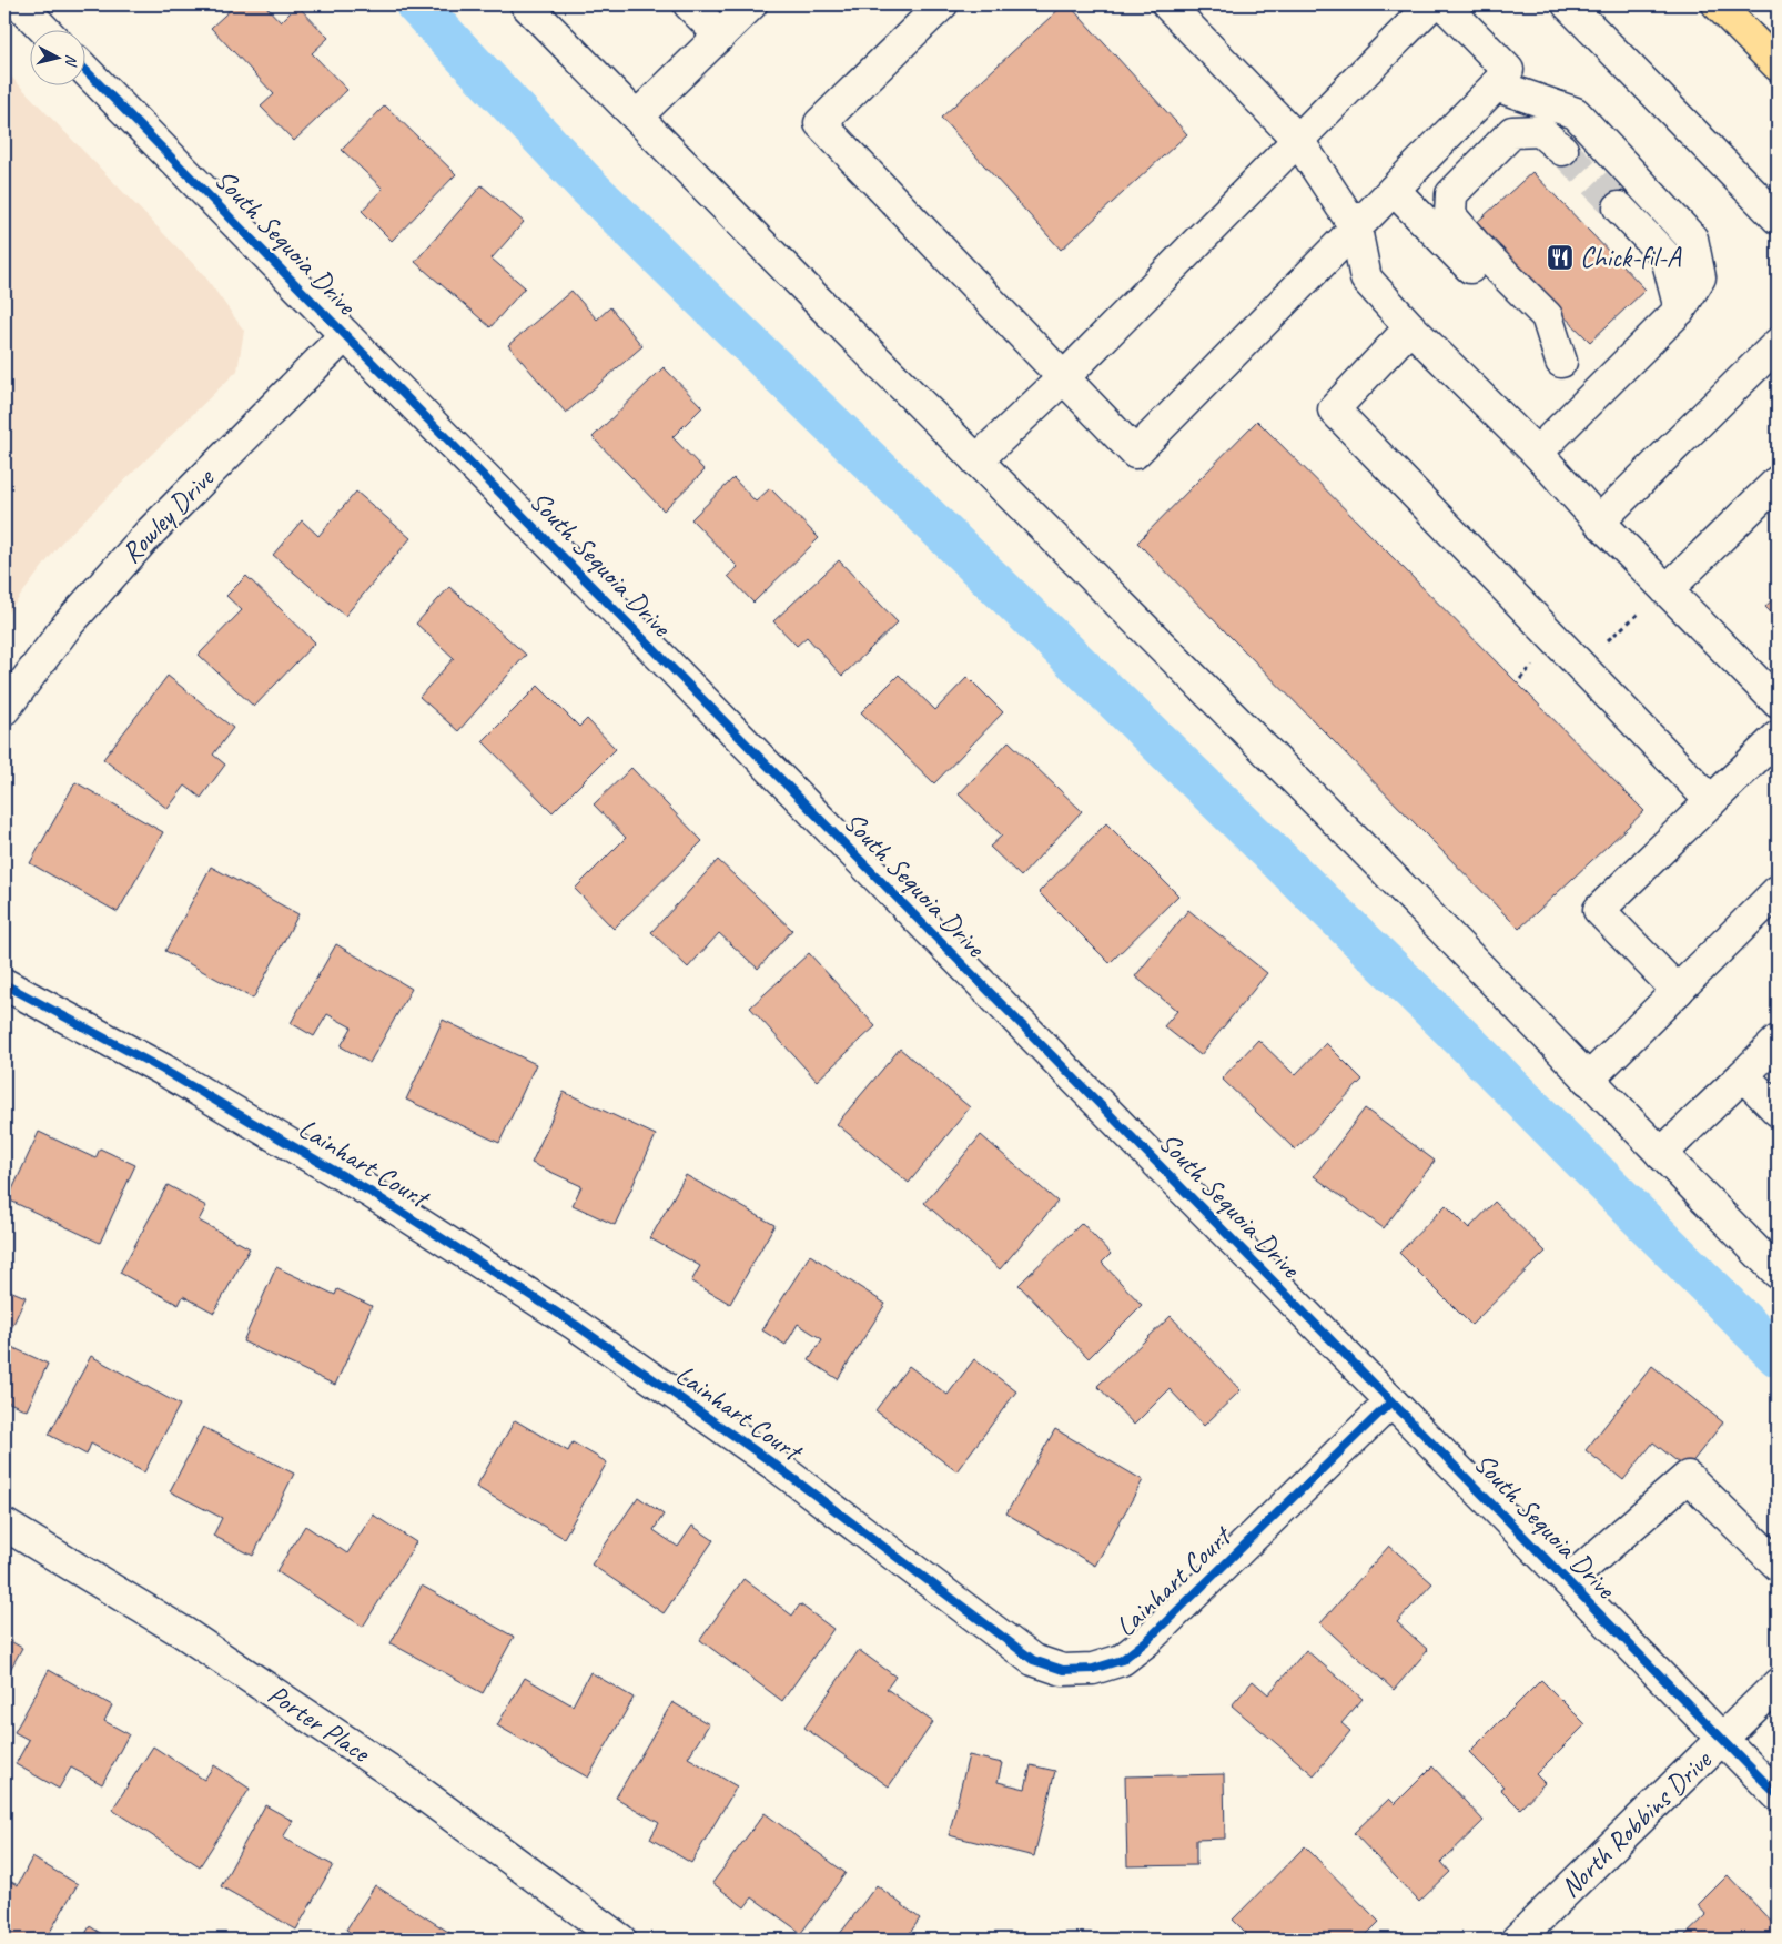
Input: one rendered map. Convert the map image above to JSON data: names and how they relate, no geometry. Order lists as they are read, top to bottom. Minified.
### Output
{"streets":{"street":["South Sequoia Drive","Rowley Drive","Lainhart Court","Porter Place","North Robbins Drive"]},"crossings":[["South Sequoia Drive","Rowley Drive"],["South Sequoia Drive","Lainhart Court"],["South Sequoia Drive","North Robbins Drive"]],"places":{"restaurant":["Chick-fil-A"]},"north":"right"}
